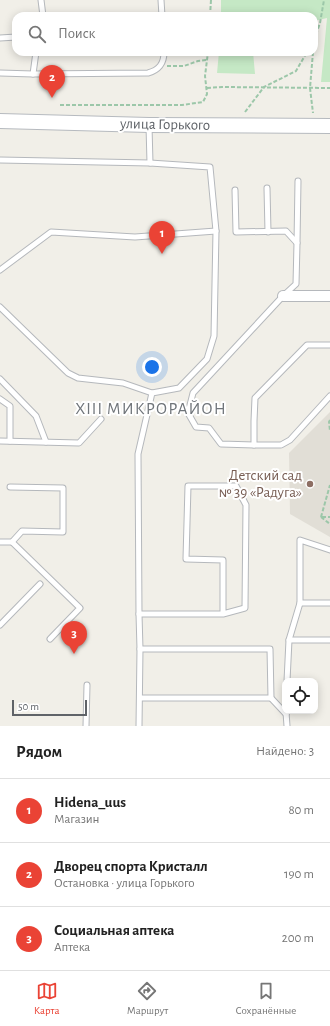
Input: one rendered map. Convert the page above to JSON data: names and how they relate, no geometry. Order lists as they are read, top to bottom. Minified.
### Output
{"streets":{"main road":["улица Горького"]},"districts":["XIII МИКРОРАЙОН"],"places":["Детский сад № 39 «Радуга»"],"scale_bar":"50 m","page":{"search":"Поиск","pins":["2","1","3"],"scale":"50 m","heading":["Рядом","Найдено: 3"],"list":[{"mark":"1","name":"Hidena_uus","note":"Магазин","value":"80 m"},{"mark":"2","name":"Дворец спорта Кристалл","note":"Остановка · улица Горького","value":"190 m"},{"mark":"3","name":"Социальная аптека","note":"Аптека","value":"200 m"}],"nav":["Карта","Маршрут","Сохранённые"]}}
